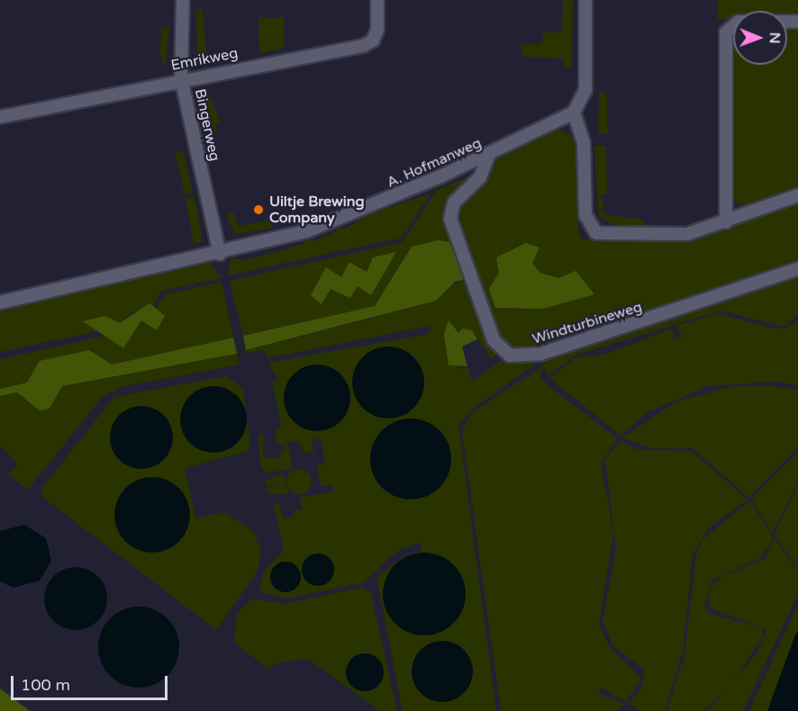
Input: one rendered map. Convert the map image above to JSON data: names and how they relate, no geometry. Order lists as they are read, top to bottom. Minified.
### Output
{"streets":{"street":["Emrikweg","Bingerweg","A. Hofmanweg","Windturbineweg"]},"crossings":[["Emrikweg","Bingerweg"],["Bingerweg","A. Hofmanweg"],["A. Hofmanweg","Windturbineweg"]],"places":["Uiltje Brewing Company"],"scale_bar":"100 m","north":"right"}
